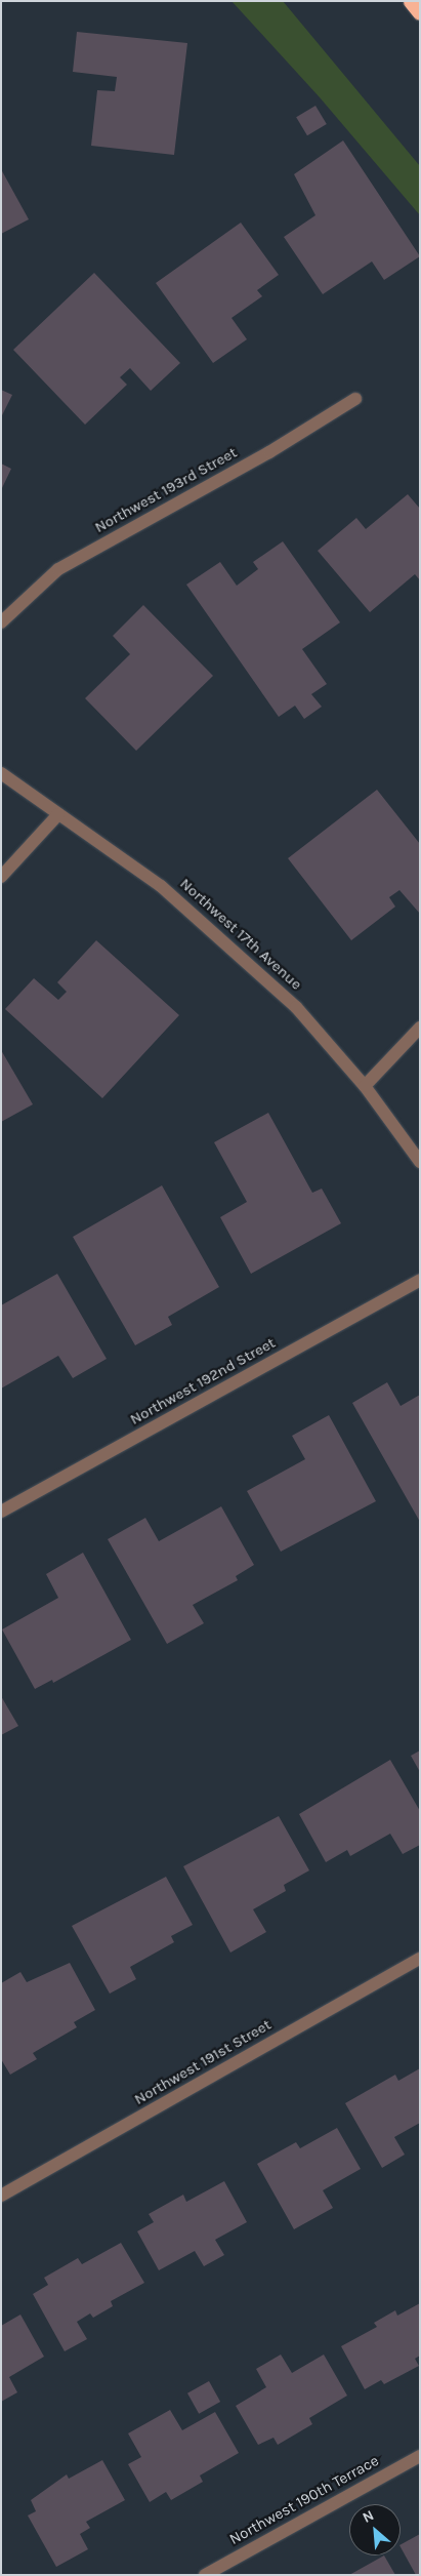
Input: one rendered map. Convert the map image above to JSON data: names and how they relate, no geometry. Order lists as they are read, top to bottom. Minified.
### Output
{"streets":{"street":["Northwest 193rd Street","Northwest 17th Avenue","Northwest 192nd Street","Northwest 191st Street","Northwest 190th Terrace"]},"north":"top left"}
